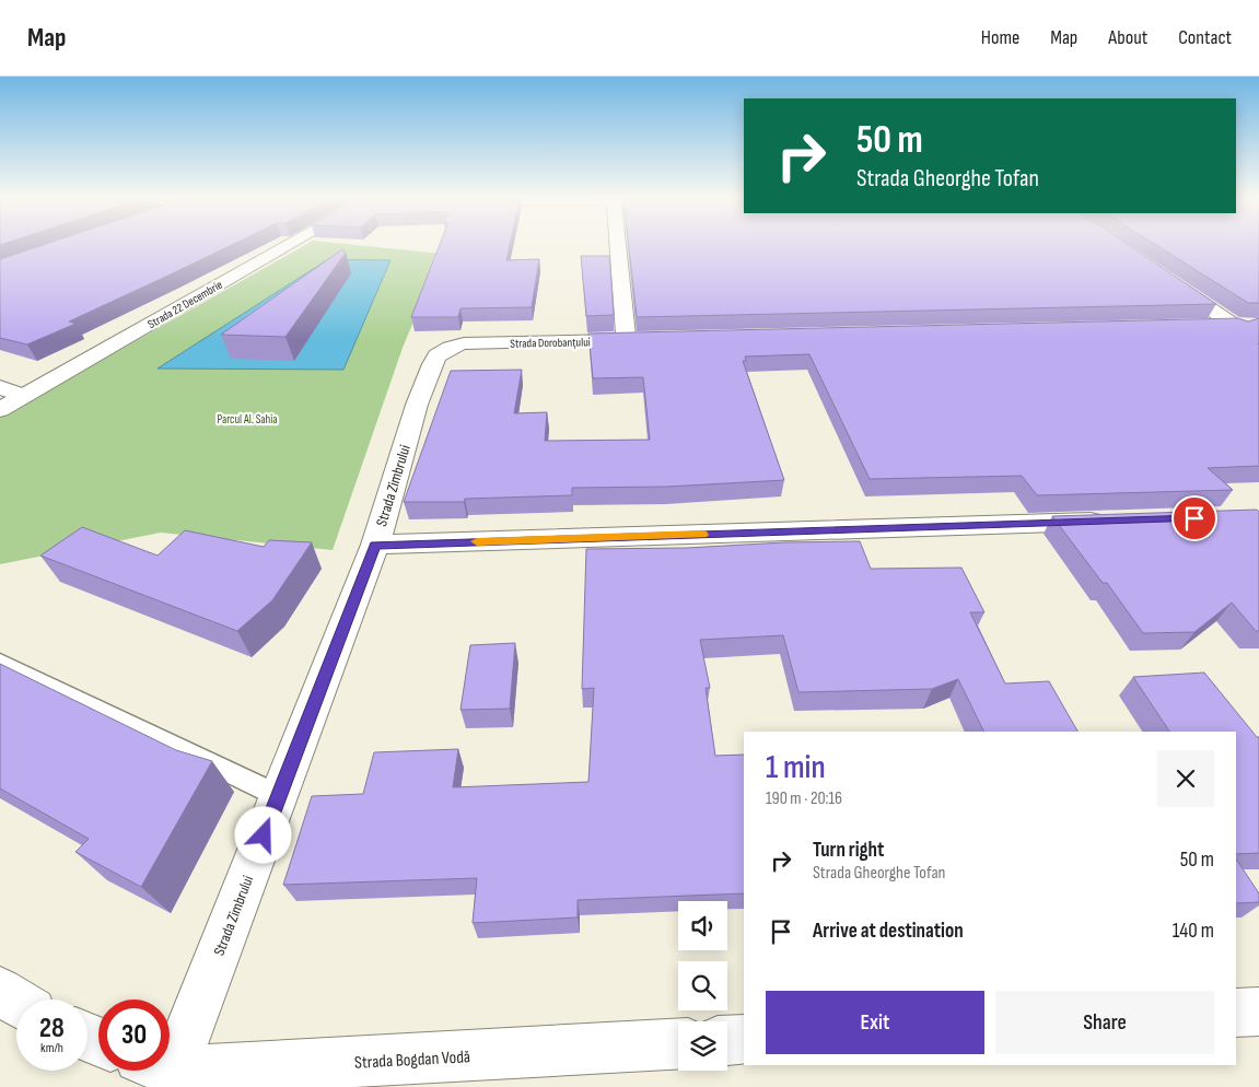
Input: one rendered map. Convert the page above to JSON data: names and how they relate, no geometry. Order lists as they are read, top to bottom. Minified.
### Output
{"streets":{"street":["Strada 22 Decembrie","Strada Dorobanțului","Strada Zimbrului","Strada Bogdan Vodă"]},"crossings":[["Strada Dorobanțului","Strada Zimbrului"]],"parks":["Parcul Al. Sahia"],"page":{"header":"Map","nav":["Home","Map","About","Contact"],"turn":["50 m","Strada Gheorghe Tofan"],"heading":["1 min","190 m · 20:16"],"list":[{"name":"Turn right","note":"Strada Gheorghe Tofan","value":"50 m"},{"name":"Arrive at destination","value":"140 m"}],"buttons":["Exit","Share"],"speed":"28 km/h","limit":"30"}}
